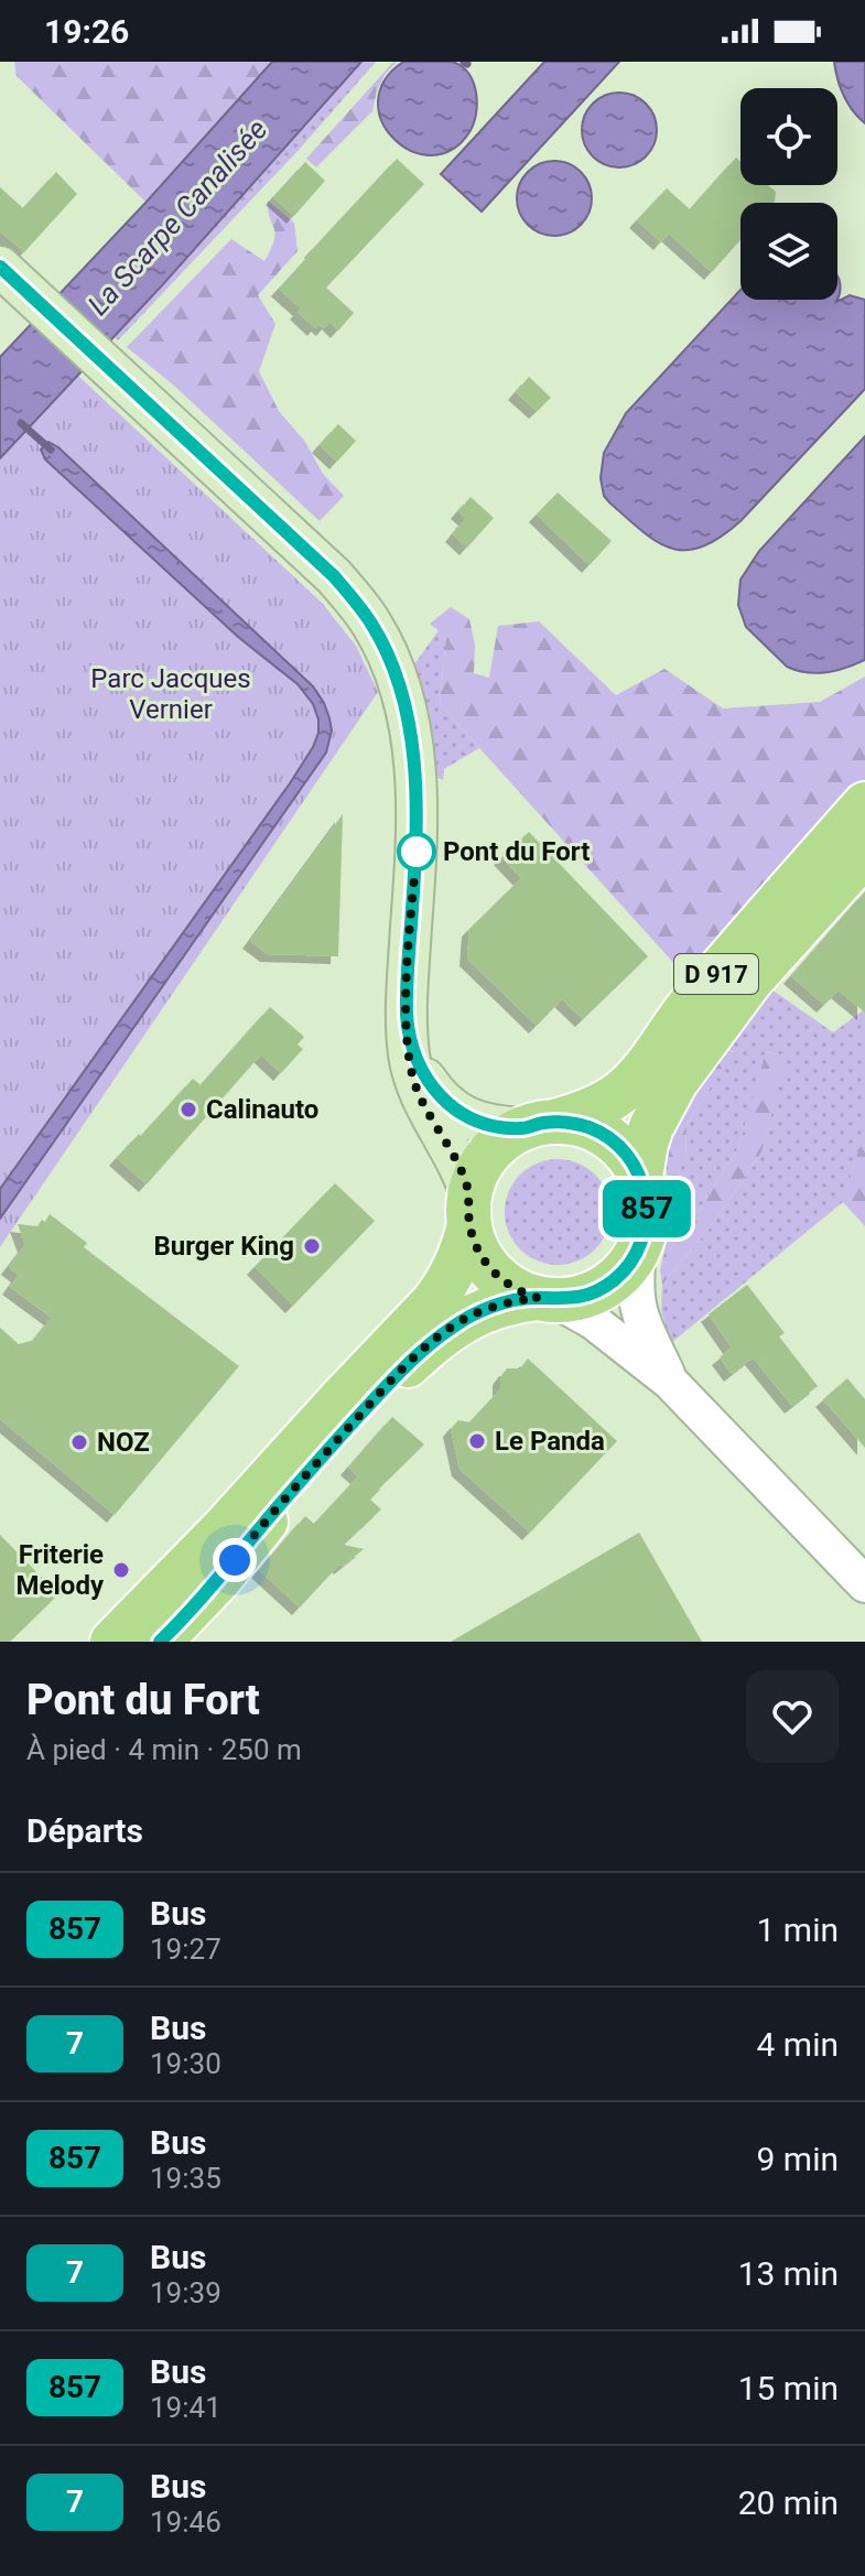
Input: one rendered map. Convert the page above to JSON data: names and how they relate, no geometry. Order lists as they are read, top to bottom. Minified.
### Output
{"streets":{"main road":["D 917"]},"water":["La Scarpe Canalisée"],"parks":["Parc Jacques Vernier"],"places":["Pont du Fort","Calinauto","Burger King","Le Panda","NOZ","Friterie Melody"],"lines":["bus line 857"],"page":{"status":"19:26","on_map":"857","heading":[["Pont du Fort","À pied · 4 min · 250 m"],"Départs"],"list":[{"mark":"857","name":"Bus","note":"19:27","value":"1 min"},{"mark":"7","name":"Bus","note":"19:30","value":"4 min"},{"mark":"857","name":"Bus","note":"19:35","value":"9 min"},{"mark":"7","name":"Bus","note":"19:39","value":"13 min"},{"mark":"857","name":"Bus","note":"19:41","value":"15 min"},{"mark":"7","name":"Bus","note":"19:46","value":"20 min"}]}}
